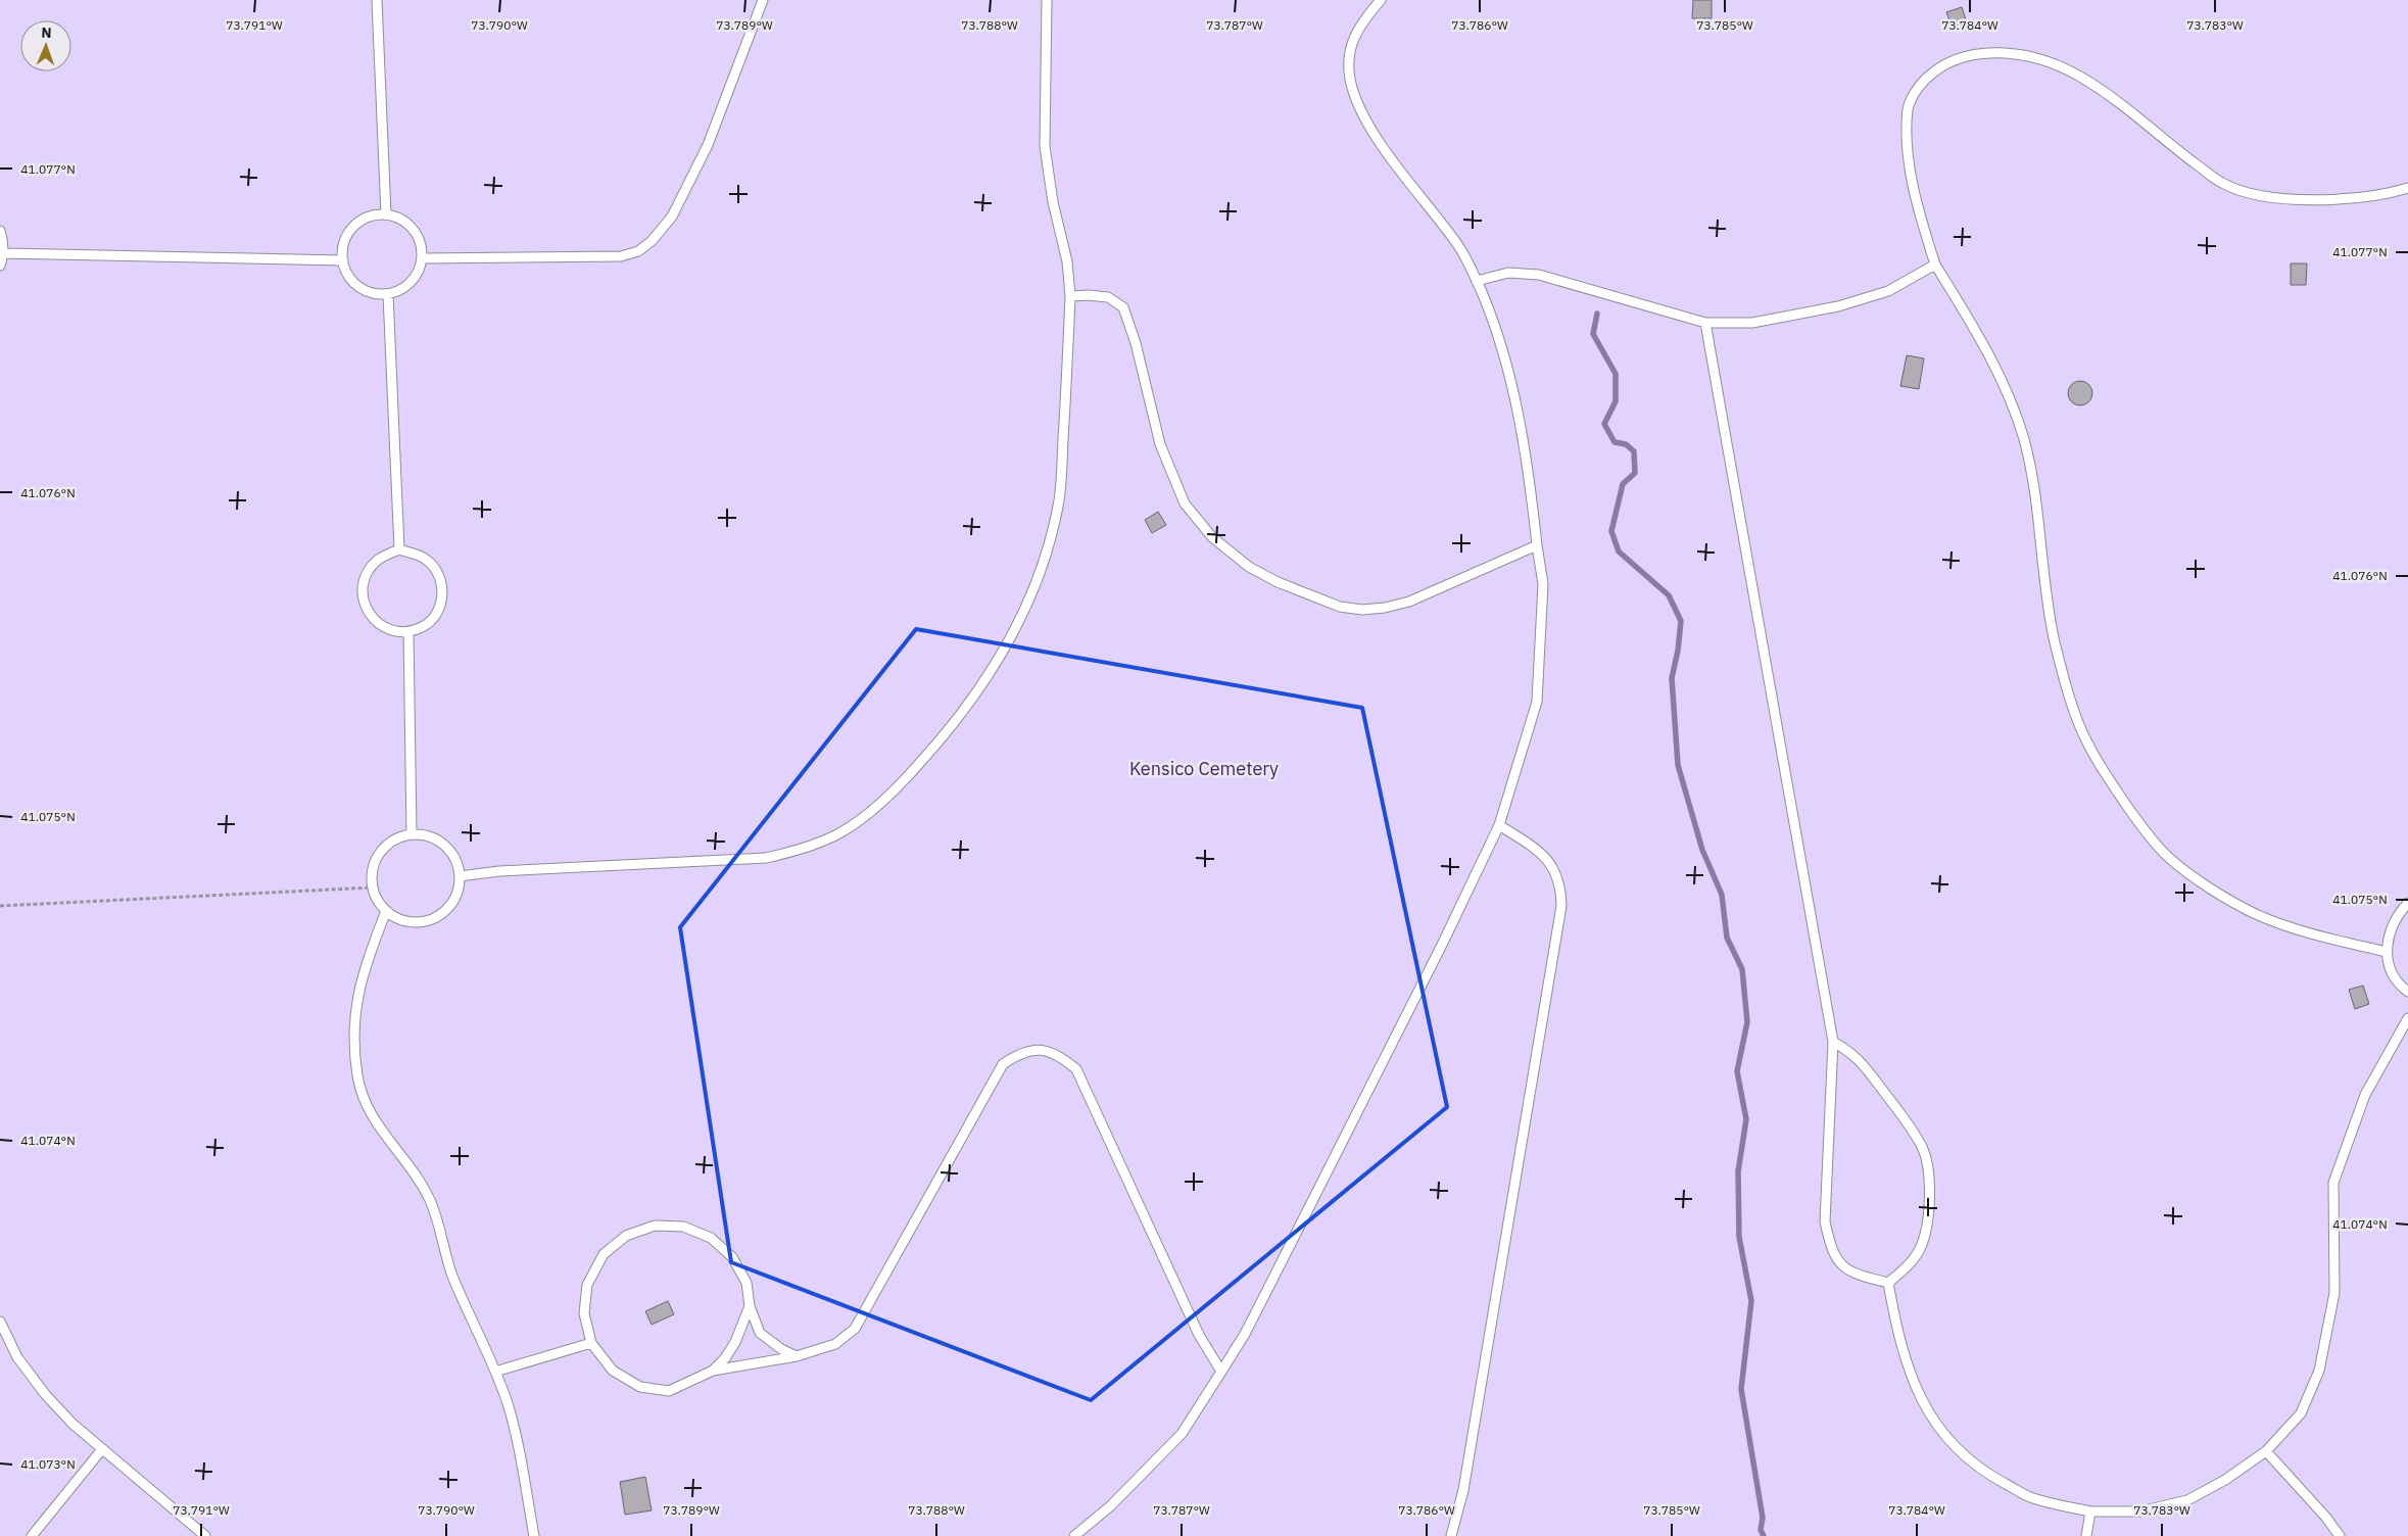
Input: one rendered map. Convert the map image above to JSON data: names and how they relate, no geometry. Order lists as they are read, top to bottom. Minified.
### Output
{"parks":["Kensico Cemetery"],"north":"top","coordinates":["73.791°W","73.790°W","73.789°W","73.788°W","73.787°W","73.786°W","73.785°W","73.784°W","73.783°W","41.077°N","41.076°N","41.075°N","41.074°N","41.073°N"]}
